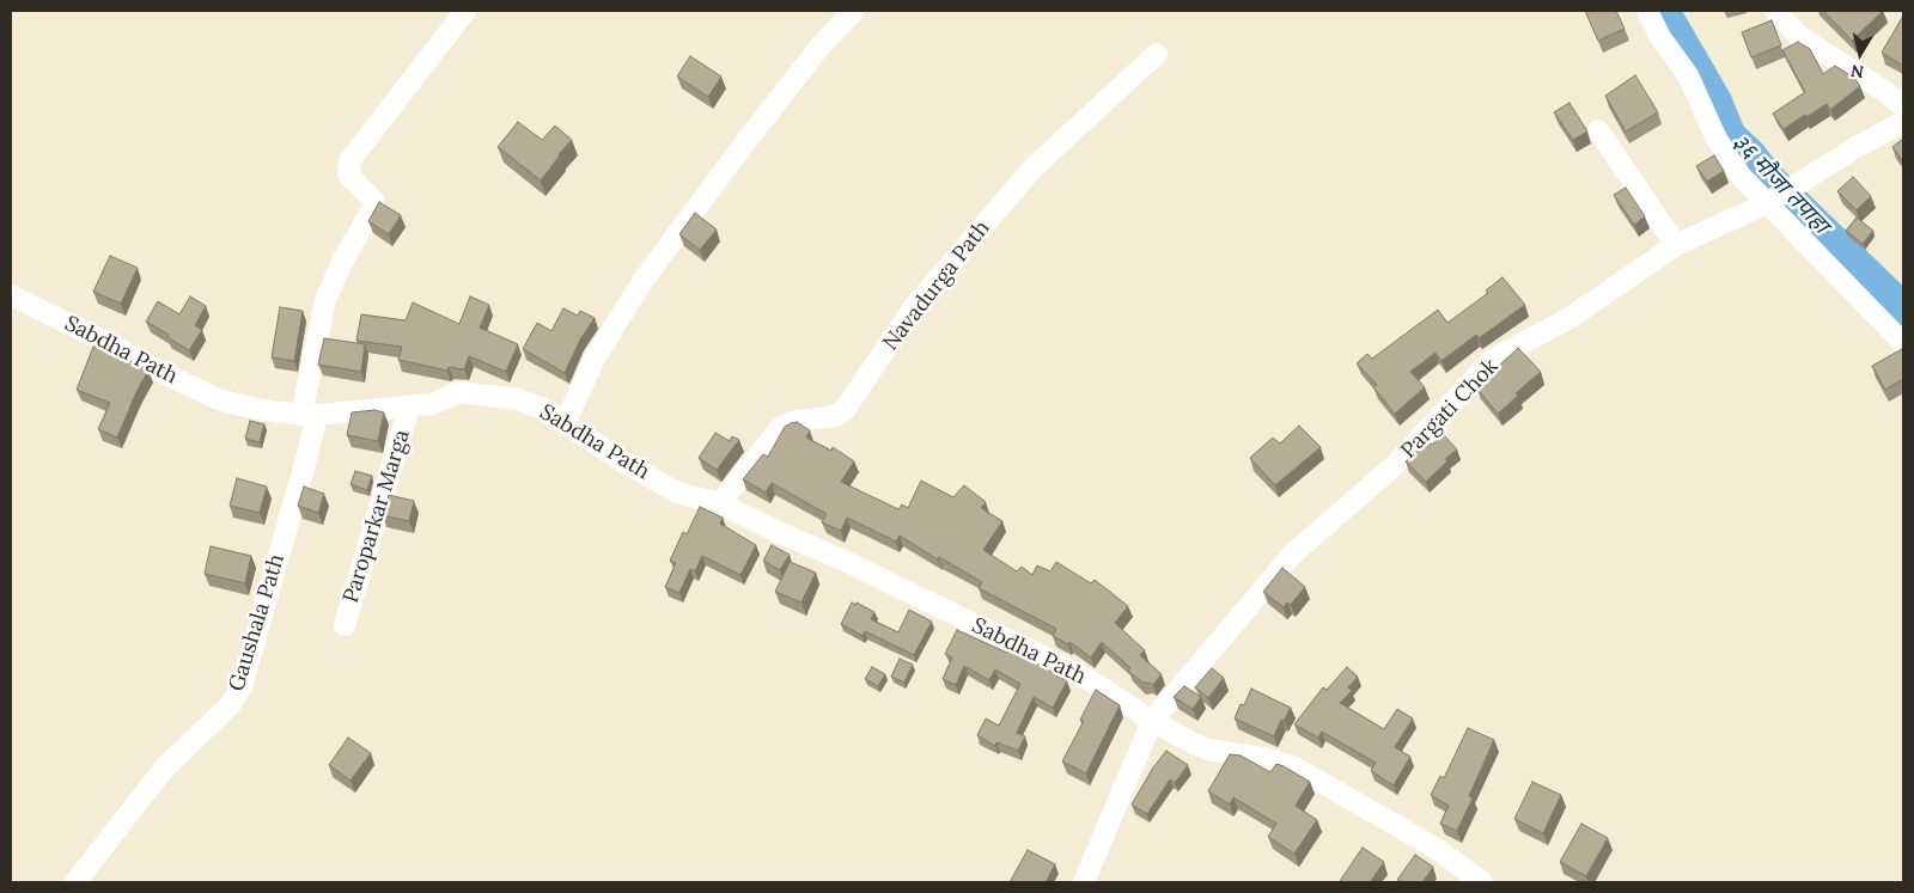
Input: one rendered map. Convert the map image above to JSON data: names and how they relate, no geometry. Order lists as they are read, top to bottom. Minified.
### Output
{"streets":{"street":["Navadurga Path","Sabdha Path","Pargati Chok","Paroparkar Marga","Gaushala Path"]},"crossings":[["Navadurga Path","Sabdha Path"],["Sabdha Path","Pargati Chok"],["Sabdha Path","Paroparkar Marga"],["Sabdha Path","Gaushala Path"]],"water":["३६ मौजा तपाहा"],"north":"bottom"}
